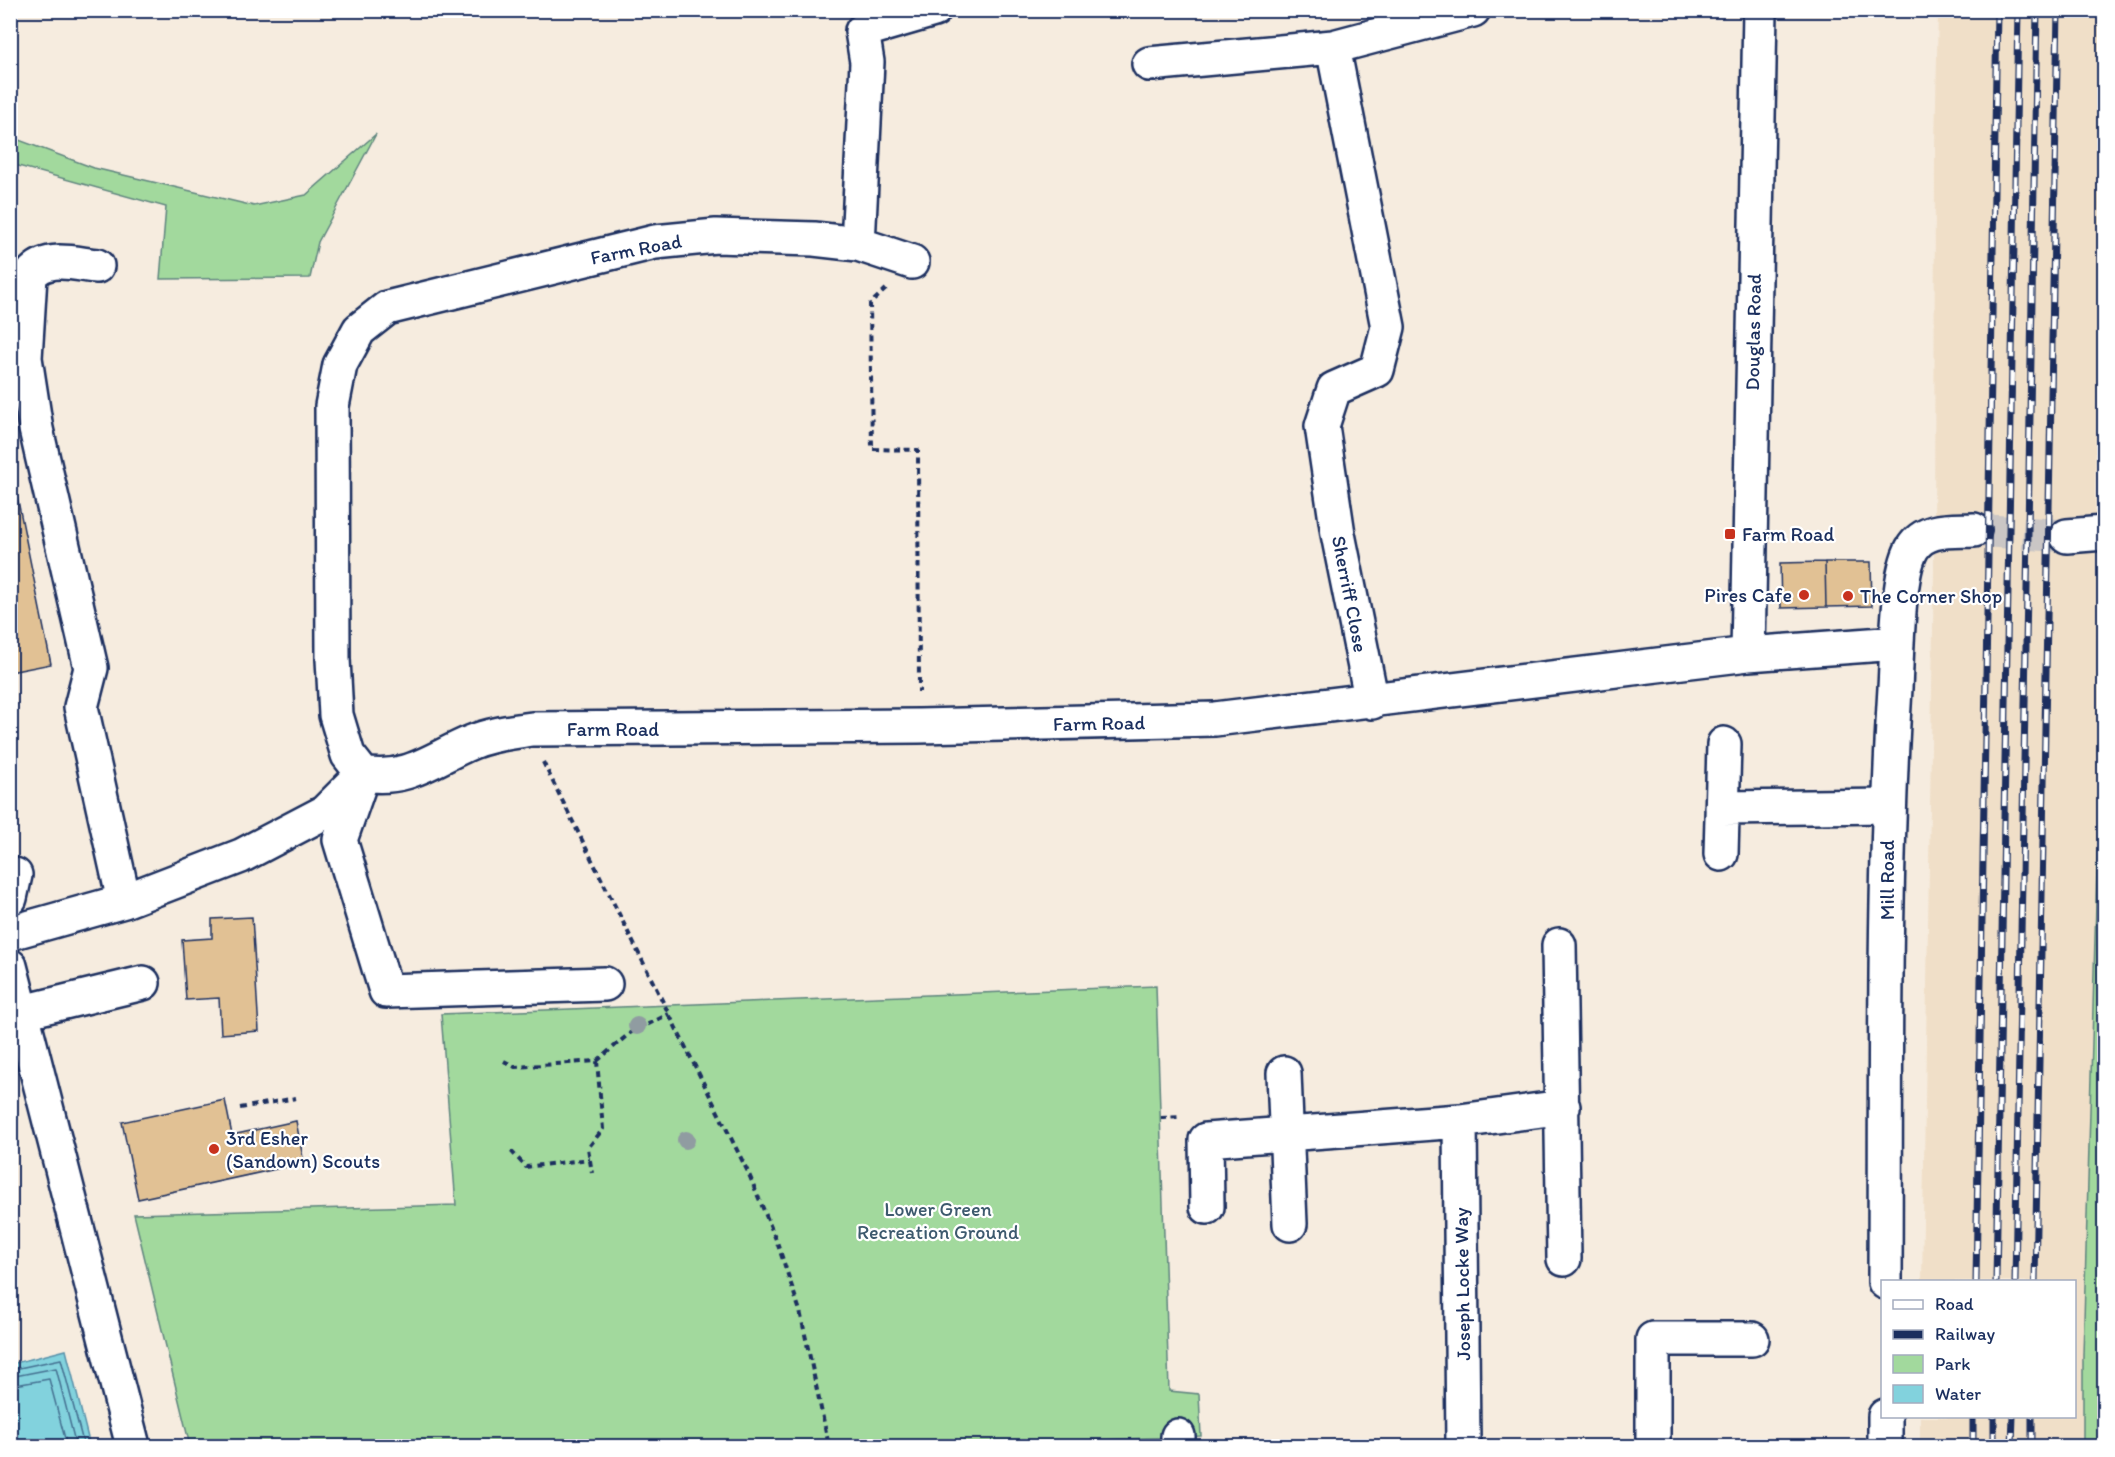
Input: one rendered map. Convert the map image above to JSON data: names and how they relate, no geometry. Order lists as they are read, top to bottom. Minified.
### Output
{"streets":{"street":["Farm Road","Douglas Road","Sherriff Close","Mill Road","Joseph Locke Way"]},"crossings":[["Farm Road","Douglas Road"],["Farm Road","Sherriff Close"],["Farm Road","Mill Road"]],"parks":["Lower Green Recreation Ground"],"places":{"transit":["Farm Road"],"other":["Pires Cafe","The Corner Shop","3rd Esher (Sandown) Scouts"]},"legend":["Road","Railway","Park","Water"]}
